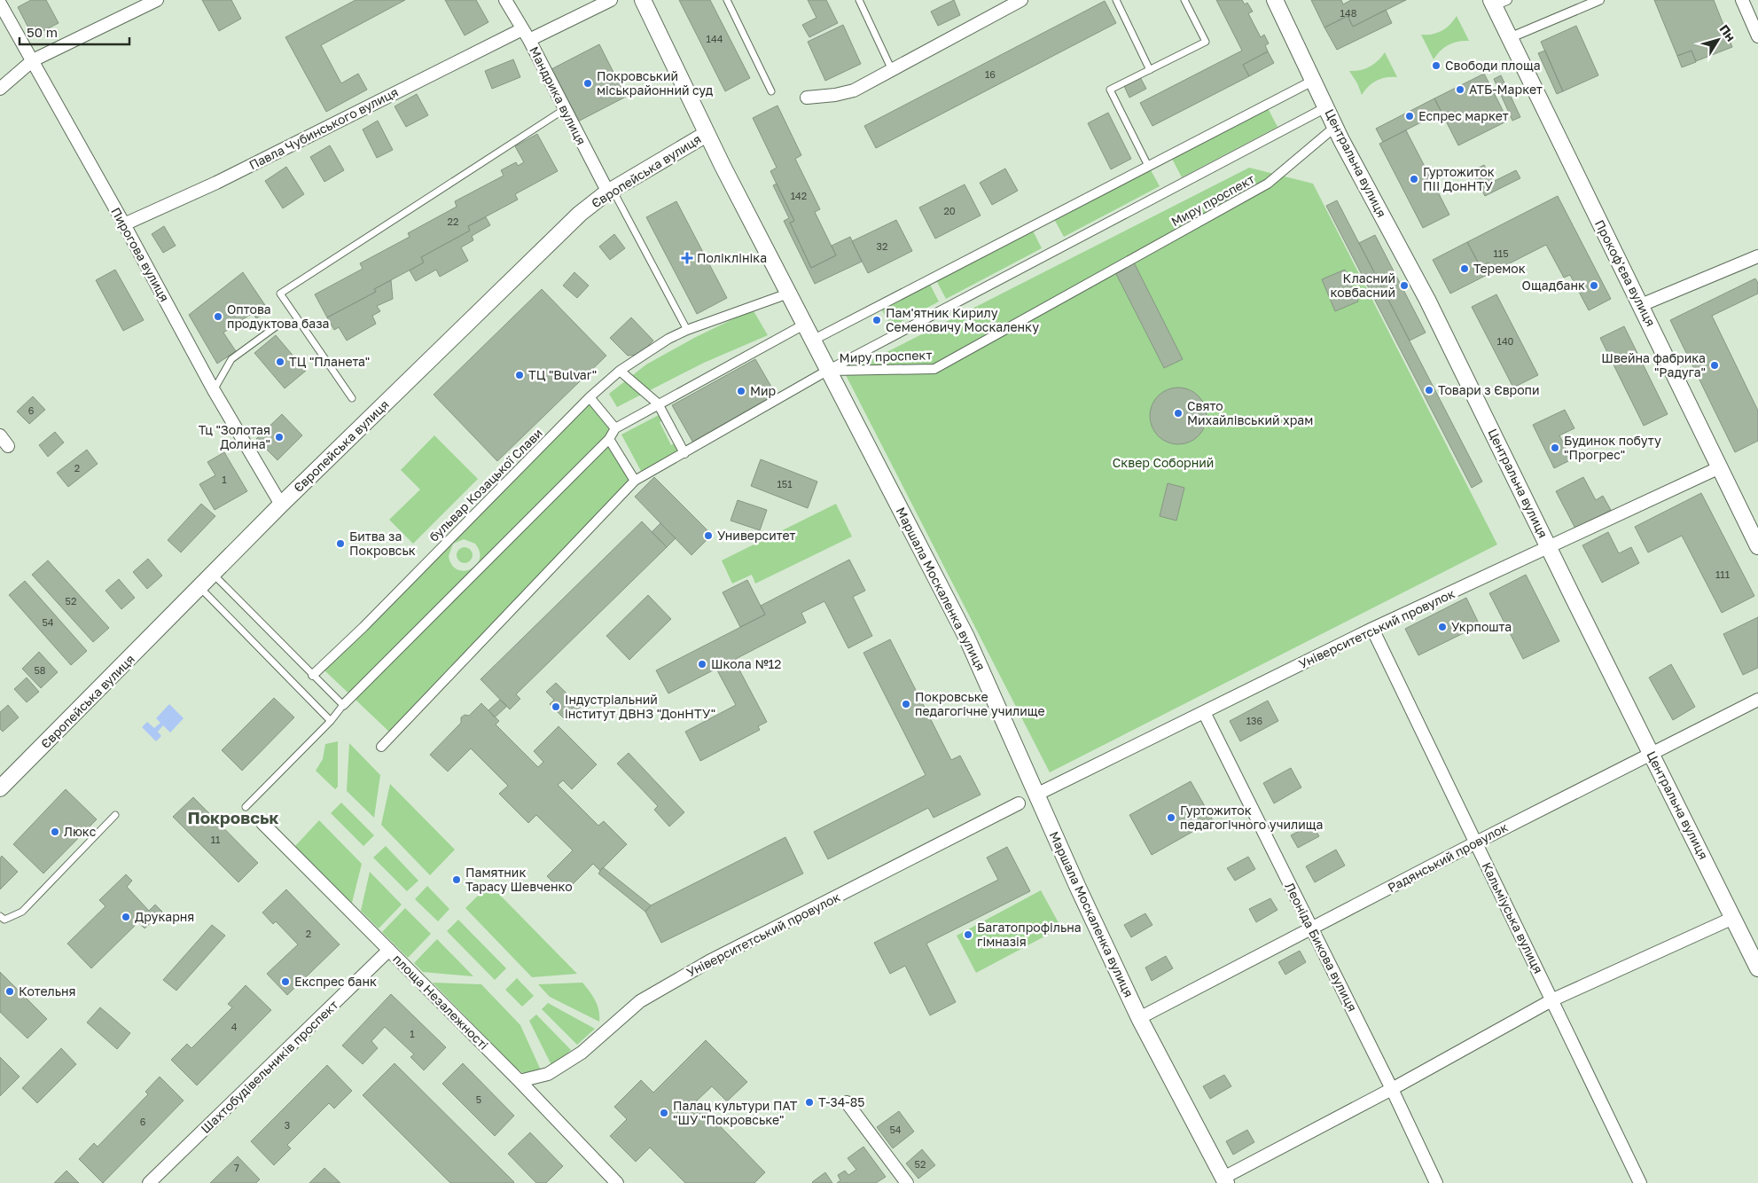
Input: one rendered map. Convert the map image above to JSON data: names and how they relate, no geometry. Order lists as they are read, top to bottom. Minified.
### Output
{"streets":{"street":["Мандрика вулиця","Павла Чубинського вулиця","Центральна вулиця","Європейська вулиця","Миру проспект","Пирогова вулиця","Прокоф'єва вулиця","бульвар Козацької Слави","Маршала Москаленка вулиця","Університетський провулок","Радянський провулок","Кальміуська вулиця","Леоніда Бикова вулиця","площа Незалежності","Шахтобудівельників проспект"]},"crossings":[["Мандрика вулиця","Павла Чубинського вулиця"],["Мандрика вулиця","Європейська вулиця"],["Павла Чубинського вулиця","Пирогова вулиця"],["Центральна вулиця","Миру проспект"],["Центральна вулиця","Університетський провулок"],["Центральна вулиця","Радянський провулок"],["Європейська вулиця","Пирогова вулиця"],["Європейська вулиця","Маршала Москаленка вулиця"],["Миру проспект","Маршала Москаленка вулиця"],["Прокоф'єва вулиця","Університетський провулок"],["бульвар Козацької Слави","Маршала Москаленка вулиця"],["Маршала Москаленка вулиця","Університетський провулок"],["Маршала Москаленка вулиця","Радянський провулок"],["Університетський провулок","Кальміуська вулиця"],["Університетський провулок","Леоніда Бикова вулиця"],["Університетський провулок","площа Незалежності"],["Радянський провулок","Кальміуська вулиця"],["Радянський провулок","Леоніда Бикова вулиця"],["площа Незалежності","Шахтобудівельників проспект"]],"districts":["Покровськ"],"parks":["Сквер Соборний"],"places":{"other":["Свободи площа","Покровський міськрайонний суд","АТБ-Маркет","Еспрес маркет","Гуртожиток ПІІ ДонНТУ","Теремок","Класний ковбасний","Ощадбанк","Оптова продуктова база","Пам'ятник Кирилу Семеновичу Москаленку","ТЦ \"Планета\"","Швейна фабрика \"Радуга\"","ТЦ \"Bulvar\"","Товари з Європи","Мир","Свято Михайлівський храм","Тц \"Золотая Долина\"","Будинок побуту \"Прогрес\"","Университет","Битва за Покровськ","Укрпошта","Школа №12","Покровське педагогічне училище","Індустріальний інститут ДВНЗ \"ДонНТУ\"","Гуртожиток педагогічного училища","Люкс","Памятник Тарасу Шевченко","Друкарня","Багатопрофільна гімназія","Експрес банк","Котельня","Т-34-85","Палац культури ПАТ \"ШУ \"Покровське\""],"health":["Поліклініка"]},"house_numbers":["148","144","16","142","20","22","32","115","140","6","2","1","151","111","52","54","58","136","11","2","4","1","5","6","3","54","52","7"],"scale_bar":"50 m","north":"top right"}
